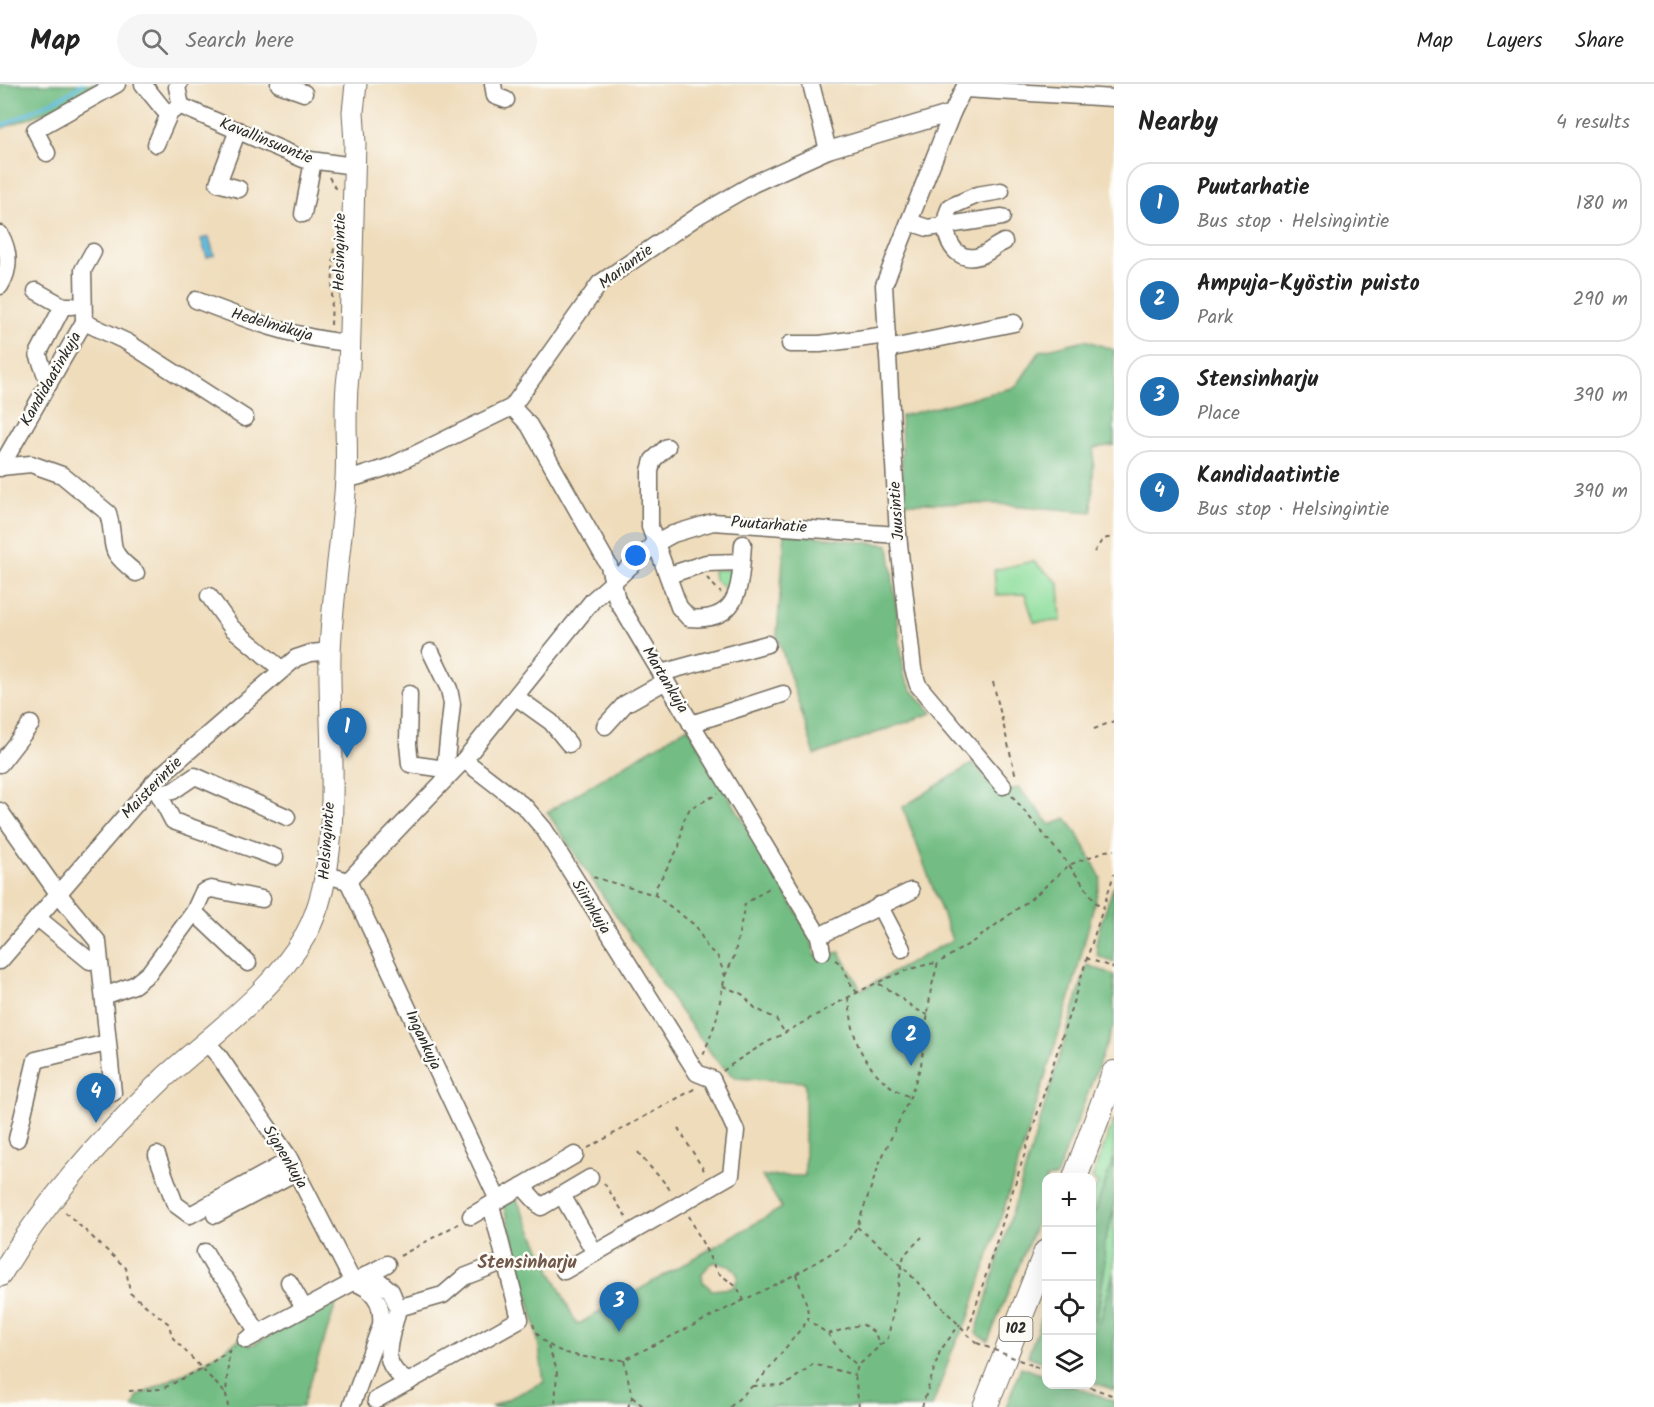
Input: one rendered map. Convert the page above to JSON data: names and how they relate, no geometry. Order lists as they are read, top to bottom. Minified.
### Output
{"streets":{"highway":["102"],"main road":["Helsingintie"],"street":["Kavallinsuontie","Mariantie","Hedelmäkuja","Kandidaatinkuja","Juusintie","Puutarhatie","Martankuja","Maisterintie","Siirinkuja","Ingankuja","Signenkuja"]},"crossings":[["Kavallinsuontie","Helsingintie"],["Helsingintie","Mariantie"],["Helsingintie","Hedelmäkuja"],["Helsingintie","Maisterintie"],["Helsingintie","Signenkuja"],["Mariantie","Juusintie"],["Mariantie","Martankuja"],["Juusintie","Puutarhatie"],["Puutarhatie","Martankuja"],["Puutarhatie","Siirinkuja"],["Puutarhatie","Ingankuja"]],"districts":["Stensinharju"],"page":{"header":"Map","search":"Search here","nav":["Map","Layers","Share"],"heading":["Nearby","4 results"],"list":[{"mark":"1","name":"Puutarhatie","note":"Bus stop · Helsingintie","value":"180 m"},{"mark":"2","name":"Ampuja-Kyöstin puisto","note":"Park","value":"290 m"},{"mark":"3","name":"Stensinharju","note":"Place","value":"390 m"},{"mark":"4","name":"Kandidaatintie","note":"Bus stop · Helsingintie","value":"390 m"}],"pins":["1","2","4","3"],"map_buttons":["+","−"]}}
